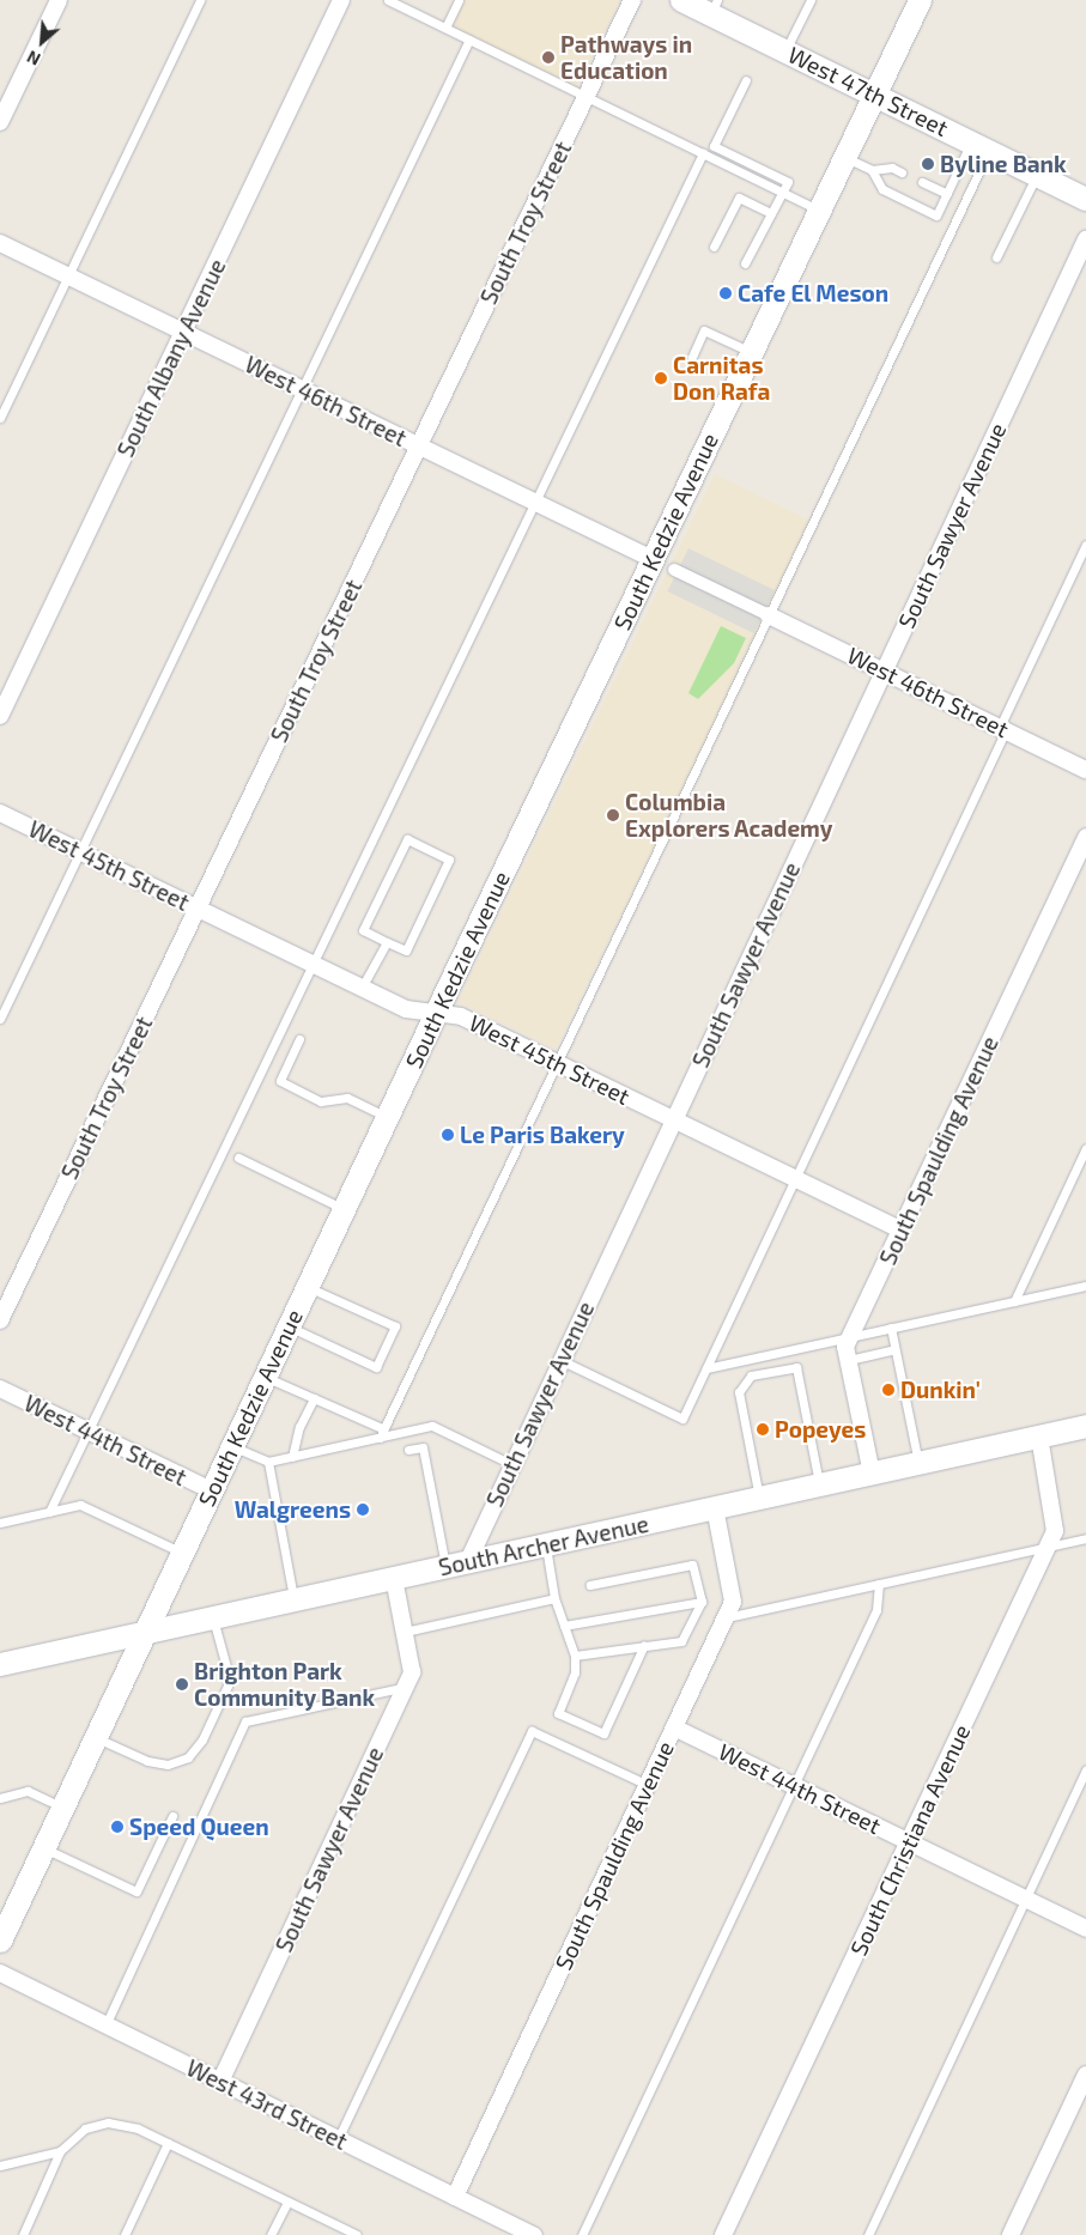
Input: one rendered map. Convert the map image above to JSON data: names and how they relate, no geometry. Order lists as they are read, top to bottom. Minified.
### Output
{"streets":{"main road":["West 47th Street","South Kedzie Avenue","South Archer Avenue"],"street":["South Troy Street","South Albany Avenue","West 46th Street","South Sawyer Avenue","West 45th Street","South Spaulding Avenue","West 44th Street","South Christiana Avenue","West 43rd Street"]},"crossings":[["West 47th Street","South Kedzie Avenue"],["South Troy Street","West 46th Street"],["South Troy Street","West 45th Street"],["South Albany Avenue","West 46th Street"],["West 46th Street","South Sawyer Avenue"],["West 46th Street","South Kedzie Avenue"],["South Sawyer Avenue","West 45th Street"],["South Sawyer Avenue","South Archer Avenue"],["South Sawyer Avenue","West 43rd Street"],["South Kedzie Avenue","West 45th Street"],["South Kedzie Avenue","West 44th Street"],["South Kedzie Avenue","South Archer Avenue"],["West 45th Street","South Spaulding Avenue"],["South Spaulding Avenue","West 44th Street"],["South Spaulding Avenue","South Archer Avenue"],["South Spaulding Avenue","West 43rd Street"],["West 44th Street","South Christiana Avenue"],["South Archer Avenue","South Christiana Avenue"]],"places":["Pathways in Education","Byline Bank","Cafe El Meson","Carnitas Don Rafa","Columbia Explorers Academy","Le Paris Bakery","Dunkin'","Popeyes","Walgreens","Brighton Park Community Bank","Speed Queen"],"north":"bottom left"}
